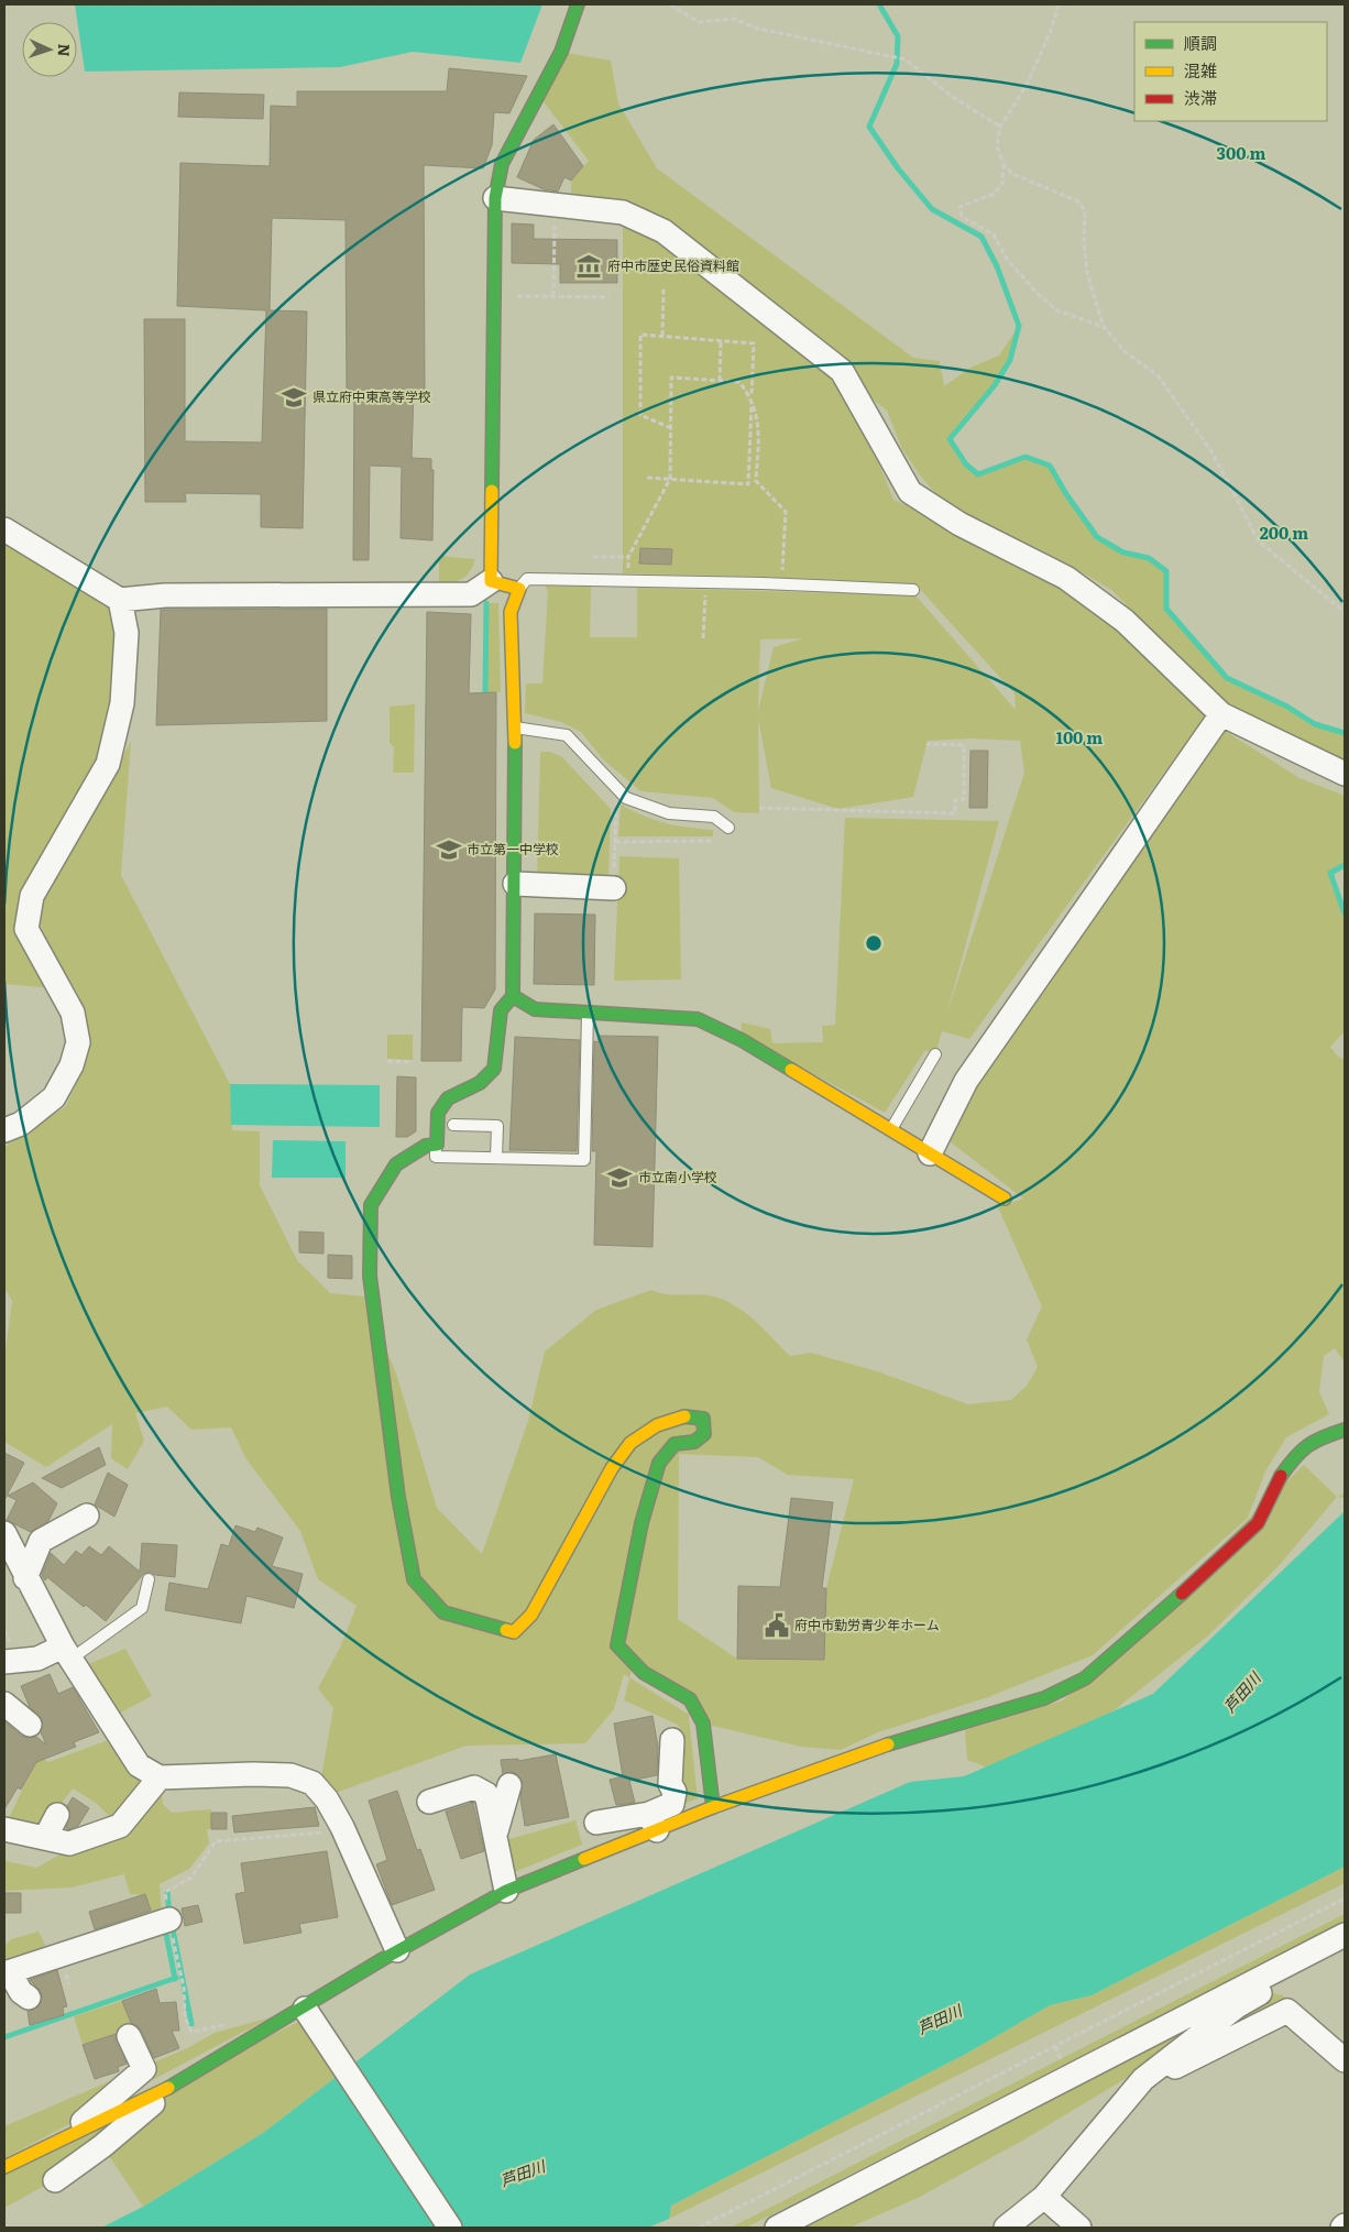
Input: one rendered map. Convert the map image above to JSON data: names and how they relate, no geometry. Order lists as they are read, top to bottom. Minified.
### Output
{"water":["芦田川"],"places":{"museum":["府中市歴史民俗資料館"],"school or university":["県立府中東高等学校","市立第一中学校","市立南小学校"],"public building":["府中市勤労青少年ホーム"]},"legend":["順調","混雑","渋滞"],"north":"right","rings":["300 m","200 m","100 m"]}
